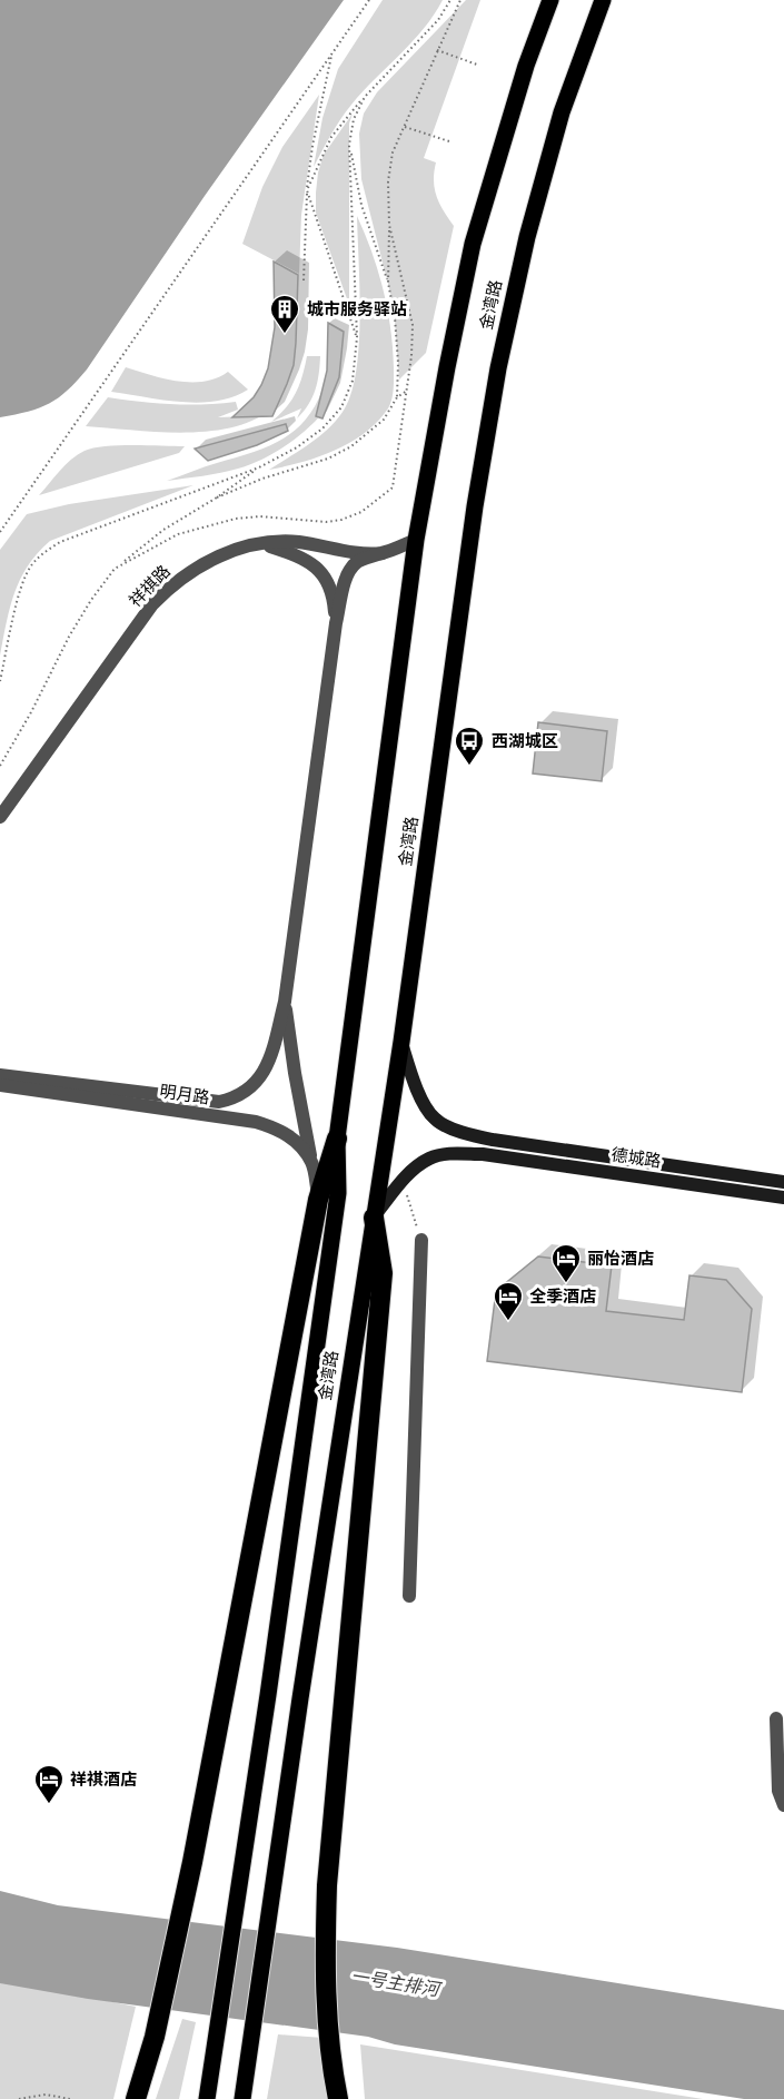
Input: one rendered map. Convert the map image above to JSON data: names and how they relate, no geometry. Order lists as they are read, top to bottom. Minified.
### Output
{"streets":{"main road":["金湾路"],"street":["祥祺路","明月路","德城路"]},"crossings":[["金湾路","祥祺路"],["金湾路","德城路"]],"water":["一号主排河"],"places":{"building":["城市服务驿站"],"bus stop":["西湖城区"],"hotel":["丽怡酒店","全季酒店","祥祺酒店"]}}
